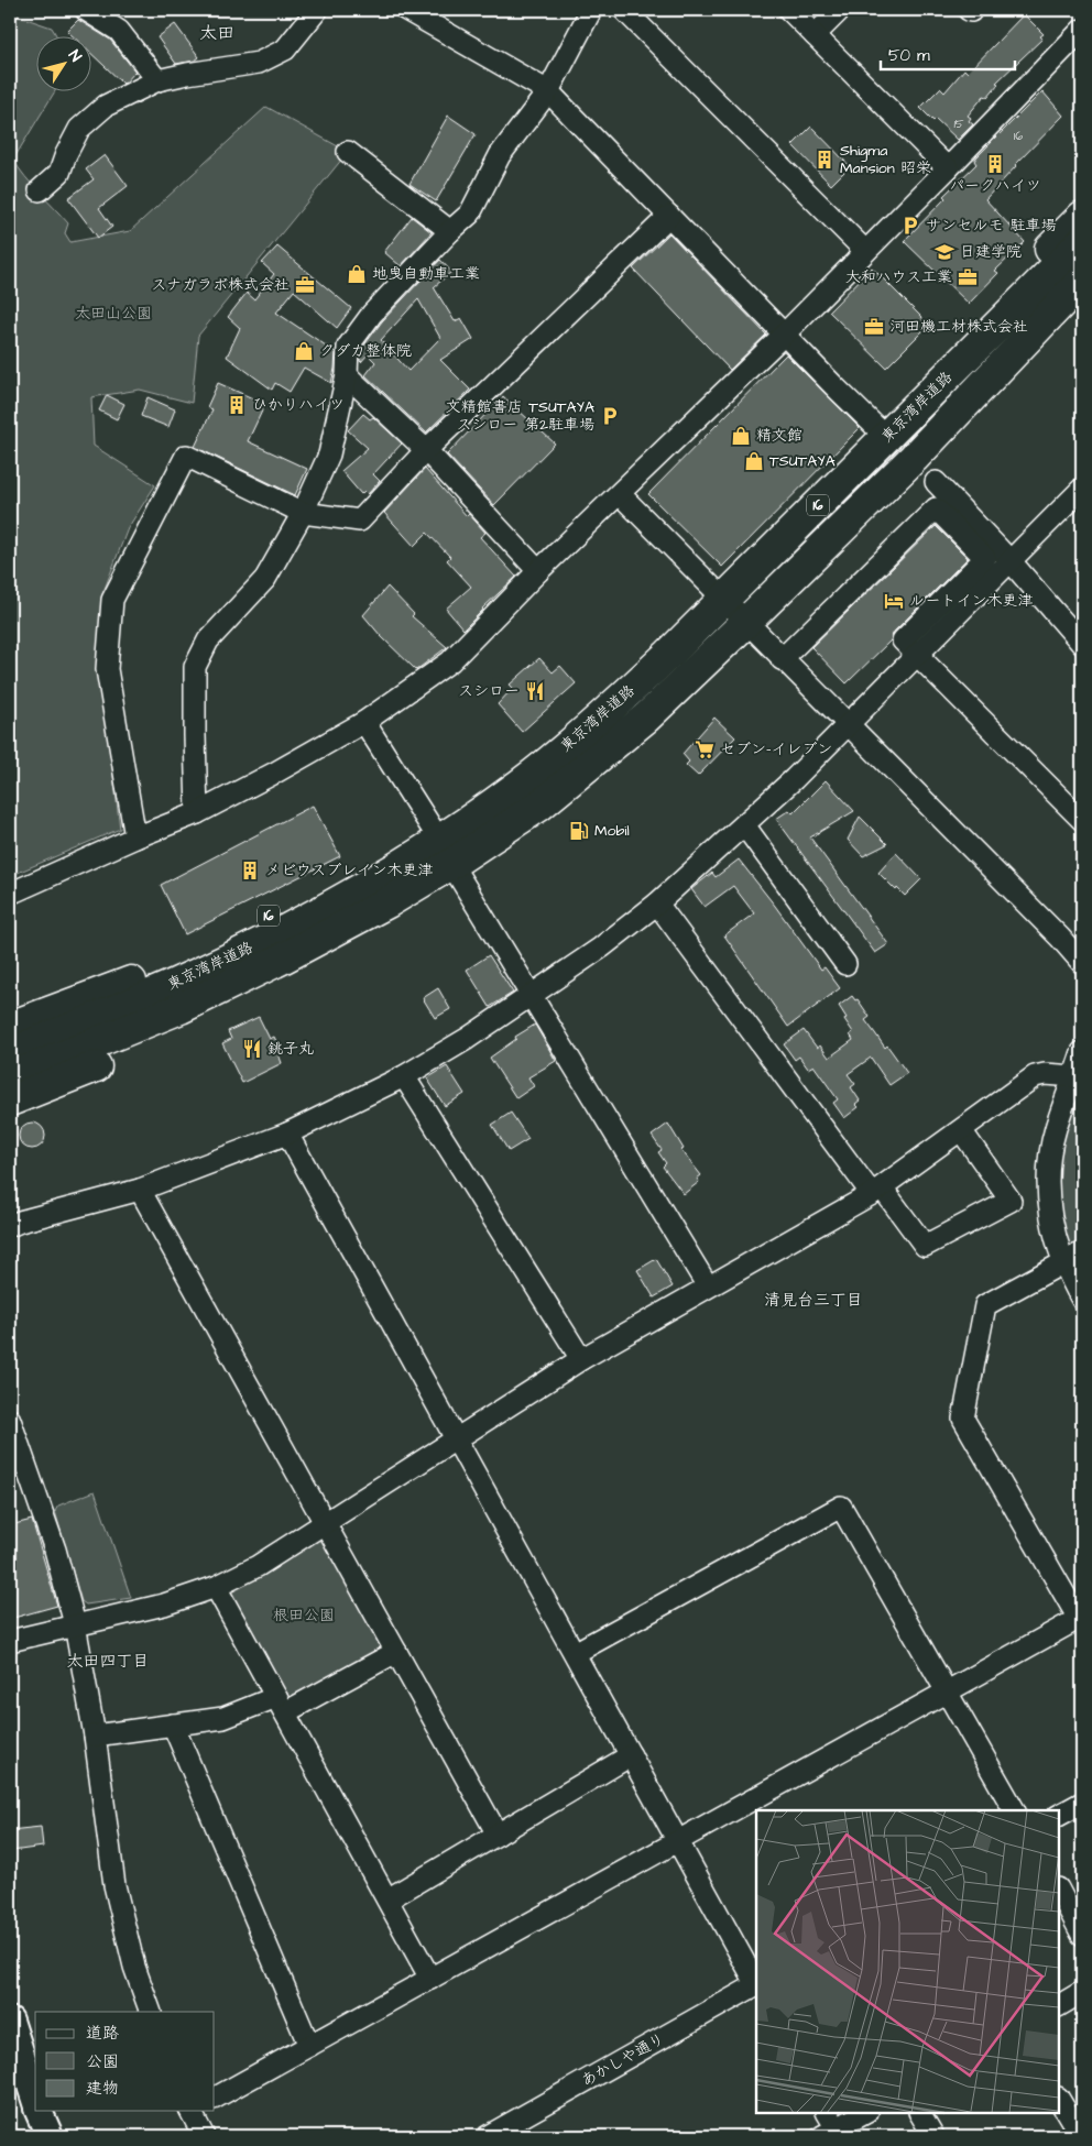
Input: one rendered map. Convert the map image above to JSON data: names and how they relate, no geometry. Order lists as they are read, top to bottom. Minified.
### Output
{"streets":{"highway":["東京湾岸道路","16"],"street":["あかしや通り"]},"crossings":[["東京湾岸道路","16"]],"districts":["太田","清見台三丁目","太田四丁目"],"parks":["太田山公園","根田公園"],"places":{"building":["Shigma Mansion 昭栄","パークハイツ","ひかりハイツ","メビウスブレイン木更津"],"parking":["サンセルモ 駐車場","文精館書店 TSUTAYA スシロー 第2駐車場"],"school or university":["日建学院"],"shop":["地曵自動車工業","クダカ整体院","精文館","TSUTAYA"],"office":["大和ハウス工業","スナガラボ株式会社","河田機工材株式会社"],"hotel":["ルートイン木更津"],"restaurant":["スシロー","銚子丸"],"supermarket":["セブン-イレブン"],"fuel station":["Mobil"]},"house_numbers":["15","16"],"legend":["道路","公園","建物"],"scale_bar":"50 m","north":"top right"}
